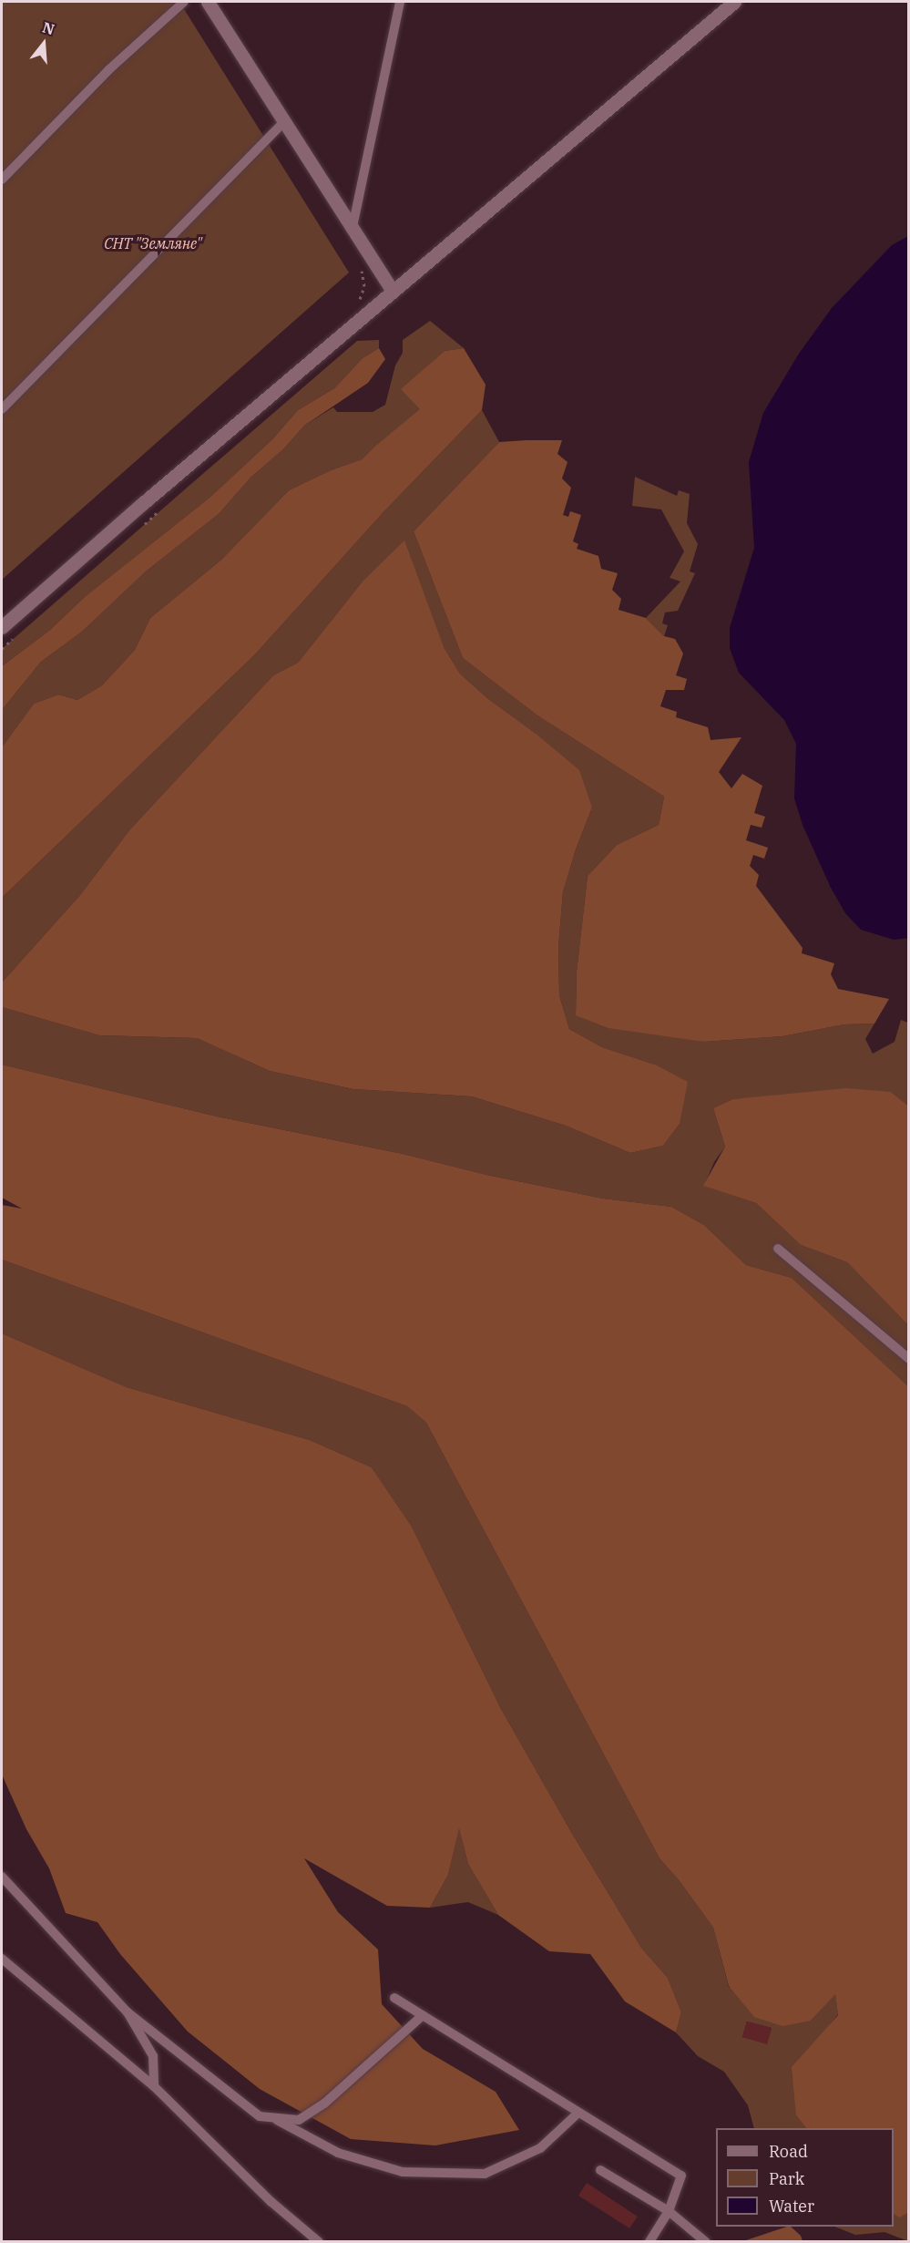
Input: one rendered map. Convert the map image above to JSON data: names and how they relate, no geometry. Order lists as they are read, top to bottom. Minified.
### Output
{"parks":["СНТ \"Земляне\""],"legend":["Road","Park","Water"],"north":"top"}
